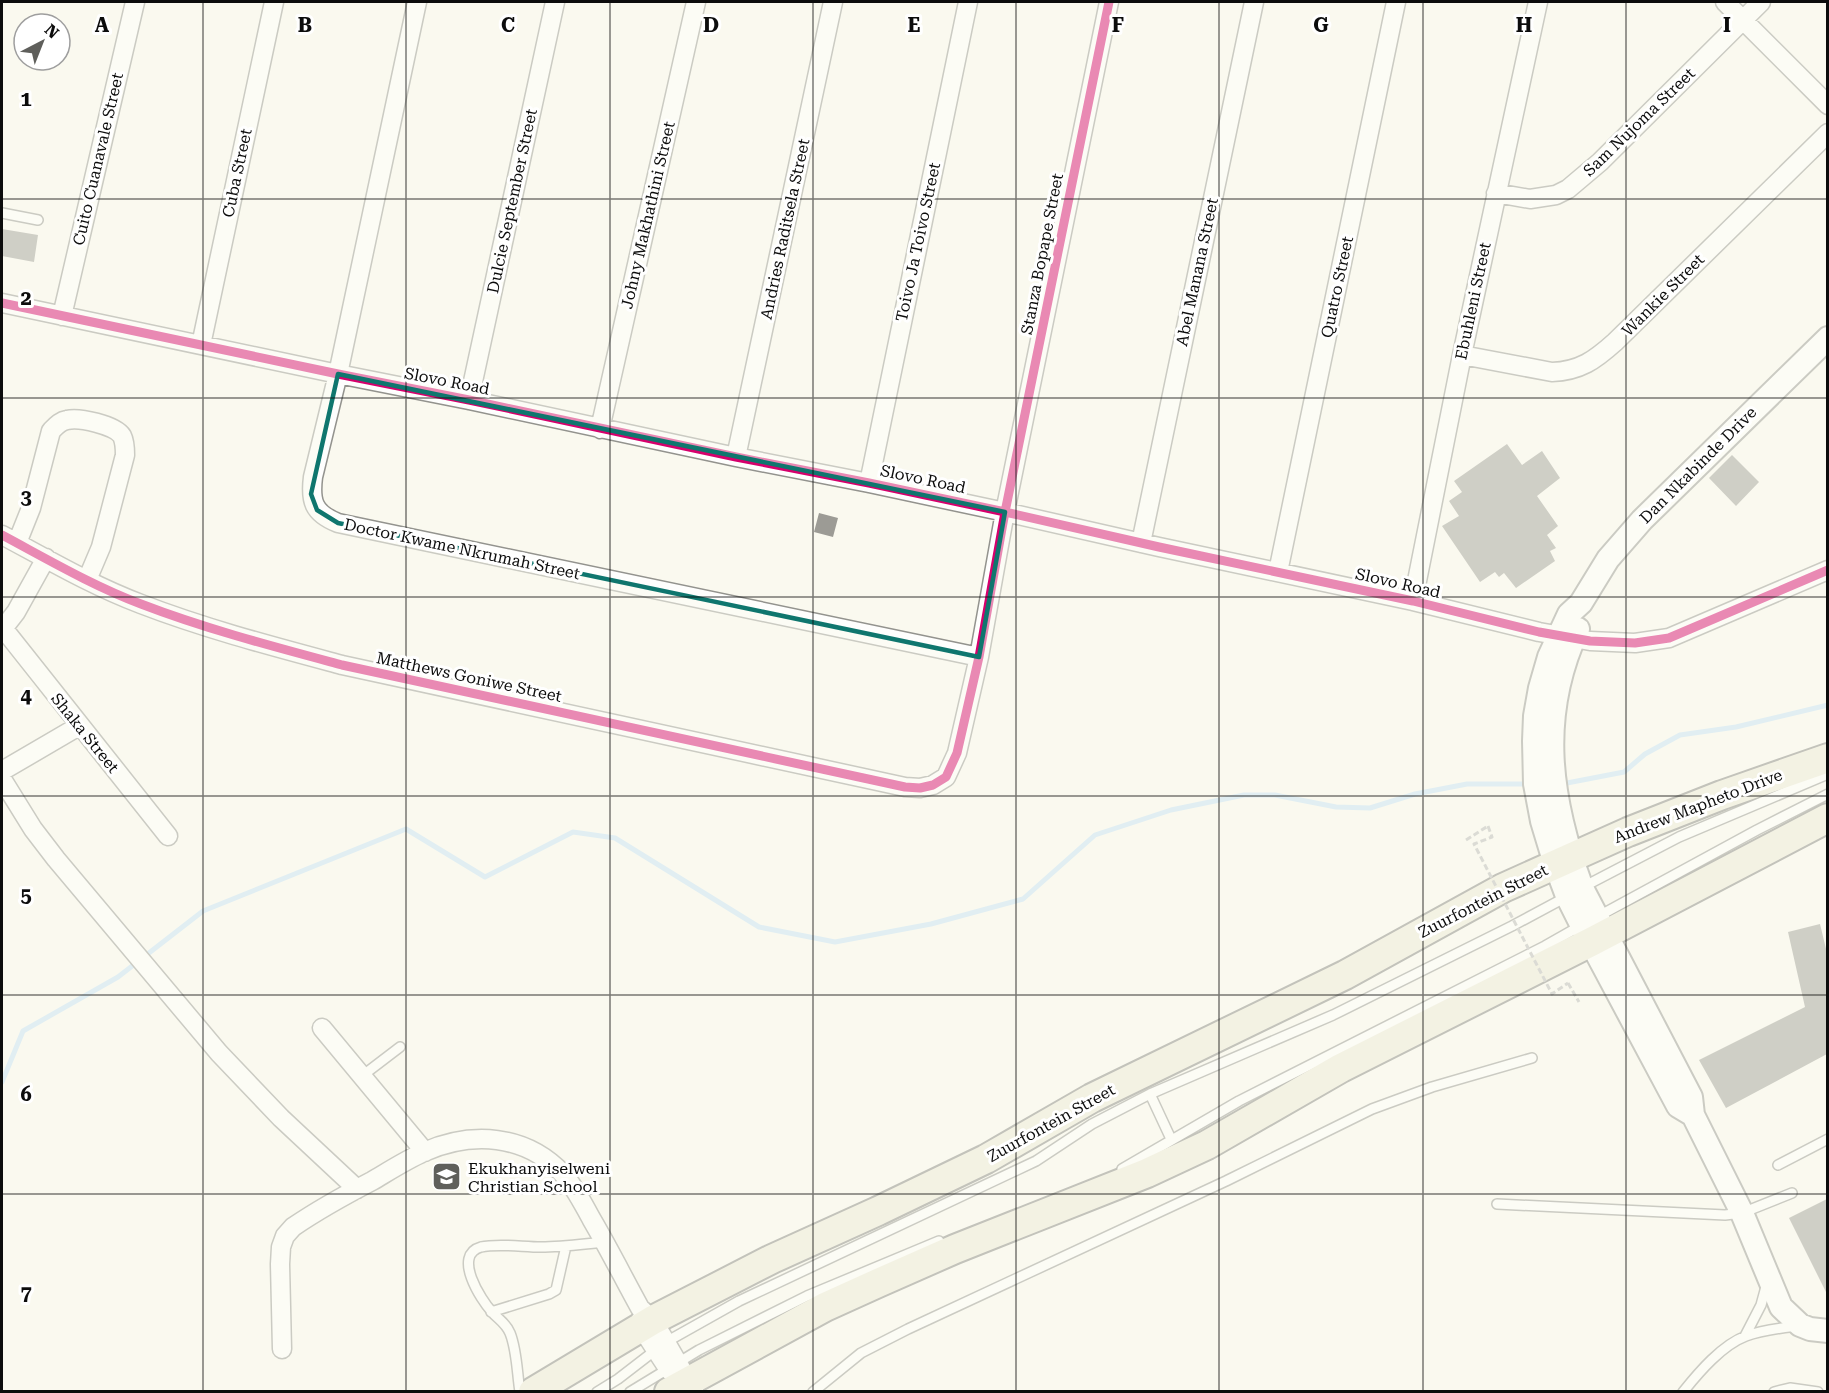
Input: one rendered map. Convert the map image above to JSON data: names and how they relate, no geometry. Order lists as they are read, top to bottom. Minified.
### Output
{"streets":{"main road":["Andrew Mapheto Drive","Zuurfontein Street"],"street":["Sam Nujoma Street","Cuito Cuanavale Street","Cuba Street","Dulcie September Street","Johny Makhathini Street","Andries Raditsela Street","Toivo Ja Toivo Street","Stanza Bopape Street","Abel Manana Street","Quatro Street","Wankie Street","Ebuhleni Street","Slovo Road","Dan Nkabinde Drive","Doctor Kwame Nkrumah Street","Matthews Goniwe Street","Shaka Street"]},"crossings":[["Sam Nujoma Street","Ebuhleni Street"],["Cuito Cuanavale Street","Slovo Road"],["Cuba Street","Slovo Road"],["Dulcie September Street","Slovo Road"],["Johny Makhathini Street","Slovo Road"],["Andries Raditsela Street","Slovo Road"],["Toivo Ja Toivo Street","Slovo Road"],["Stanza Bopape Street","Slovo Road"],["Stanza Bopape Street","Doctor Kwame Nkrumah Street"],["Stanza Bopape Street","Matthews Goniwe Street"],["Abel Manana Street","Slovo Road"],["Quatro Street","Slovo Road"],["Wankie Street","Ebuhleni Street"],["Ebuhleni Street","Slovo Road"],["Slovo Road","Dan Nkabinde Drive"],["Slovo Road","Doctor Kwame Nkrumah Street"],["Dan Nkabinde Drive","Andrew Mapheto Drive"],["Dan Nkabinde Drive","Zuurfontein Street"],["Andrew Mapheto Drive","Zuurfontein Street"]],"places":{"school or university":["Ekukhanyiselweni Christian School"]},"north":"top right","grid":{"columns":["A","B","C","D","E","F","G","H","I"],"rows":["1","2","3","4","5","6","7"]}}
